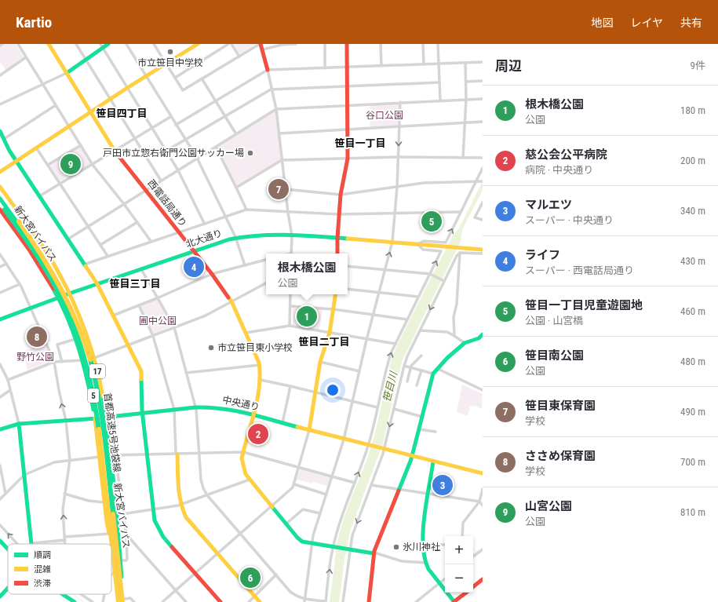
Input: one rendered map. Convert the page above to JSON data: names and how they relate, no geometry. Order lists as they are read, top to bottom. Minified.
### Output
{"streets":{"main road":["西電話局通り","新大宮バイパス","北大通り","17","5","中央通り","首都高速5号池袋線"]},"crossings":[["西電話局通り","北大通り"],["西電話局通り","中央通り"],["新大宮バイパス","17"],["新大宮バイパス","首都高速5号池袋線"],["北大通り","17"],["17","中央通り"],["17","首都高速5号池袋線"]],"districts":["笹目四丁目","笹目一丁目","笹目三丁目","笹目二丁目"],"water":["笹目川"],"parks":["谷口公園","圃中公園","野竹公園"],"places":["市立笹目中学校","戸田市立惣右衛門公園サッカー場","市立笹目東小学校","氷川神社"],"legend":["順調","混雑","渋滞"],"page":{"header":"Kartio","nav":["地図","レイヤ","共有"],"heading":["周辺","9件"],"list":[{"mark":"1","name":"根木橋公園","note":"公園","value":"180 m"},{"mark":"2","name":"慈公会公平病院","note":"病院 · 中央通り","value":"200 m"},{"mark":"3","name":"マルエツ","note":"スーパー · 中央通り","value":"340 m"},{"mark":"4","name":"ライフ","note":"スーパー · 西電話局通り","value":"430 m"},{"mark":"5","name":"笹目一丁目児童遊園地","note":"公園 · 山宮橋","value":"460 m"},{"mark":"6","name":"笹目南公園","note":"公園","value":"480 m"},{"mark":"7","name":"笹目東保育園","note":"学校","value":"490 m"},{"mark":"8","name":"ささめ保育園","note":"学校","value":"700 m"},{"mark":"9","name":"山宮公園","note":"公園","value":"810 m"}],"pins":["9","7","5","4","1","8","2","3","6"],"popup":["根木橋公園","公園"],"map_buttons":["+","−"]}}
